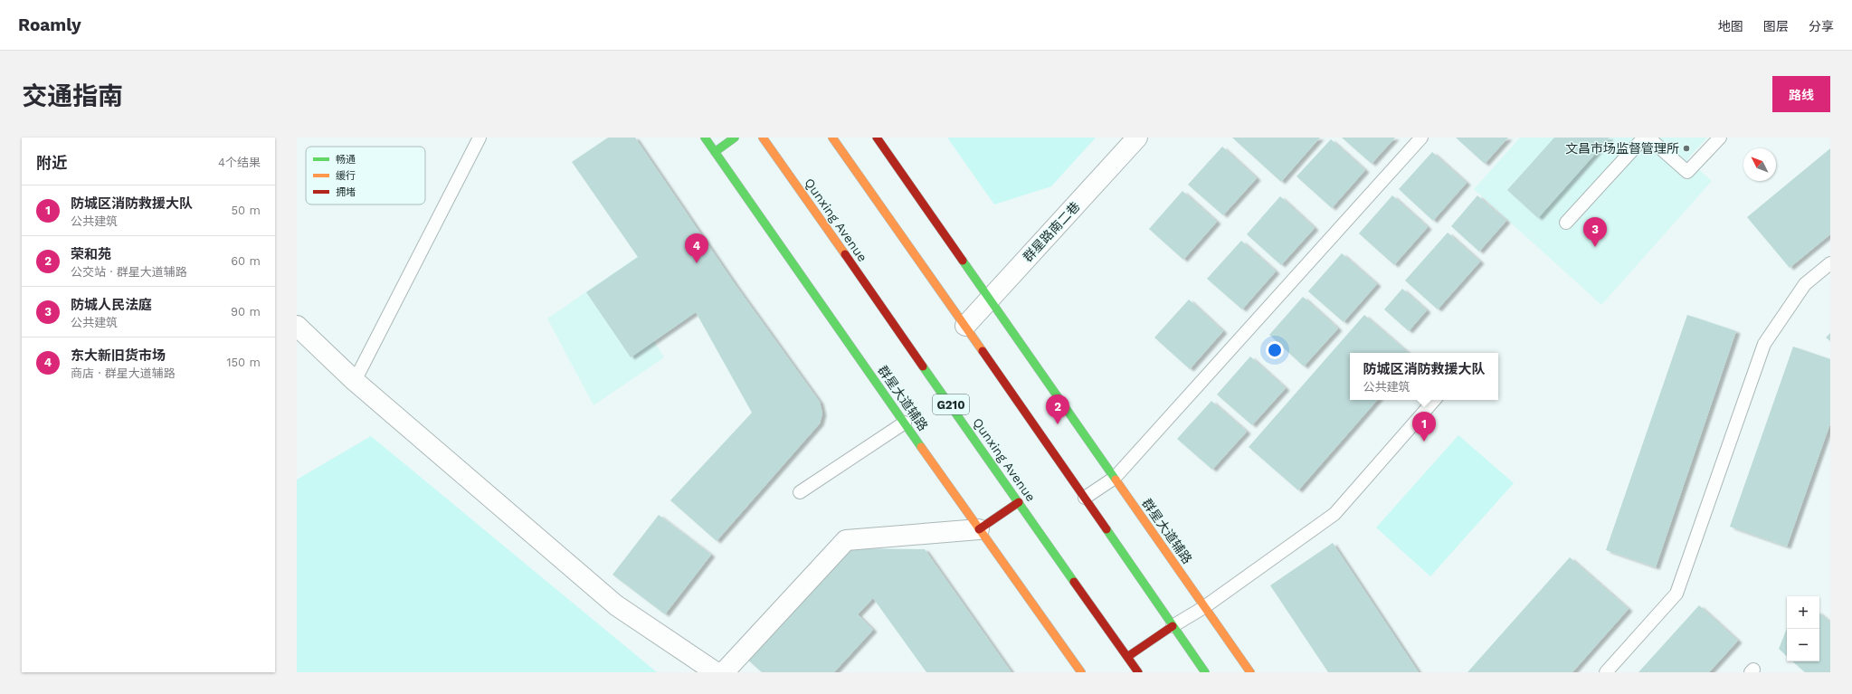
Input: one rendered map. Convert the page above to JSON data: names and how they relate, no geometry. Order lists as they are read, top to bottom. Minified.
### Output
{"streets":{"main road":["Qunxing Avenue","群星大道辅路","G210"],"street":["群星路南二巷"]},"crossings":[["群星路南二巷","群星大道辅路"]],"places":["文昌市场监督管理所"],"legend":["畅通","缓行","拥堵"],"north":"top left","page":{"header":"Roamly","nav":["地图","图层","分享"],"title":"交通指南","buttons":"路线","heading":["附近","4个结果"],"list":[{"mark":"1","name":"防城区消防救援大队","note":"公共建筑","value":"50 m"},{"mark":"2","name":"荣和苑","note":"公交站 · 群星大道辅路","value":"60 m"},{"mark":"3","name":"防城人民法庭","note":"公共建筑","value":"90 m"},{"mark":"4","name":"东大新旧货市场","note":"商店 · 群星大道辅路","value":"150 m"}],"pins":["3","4","2","1"],"popup":["防城区消防救援大队","公共建筑"],"map_buttons":["+","−"]}}
